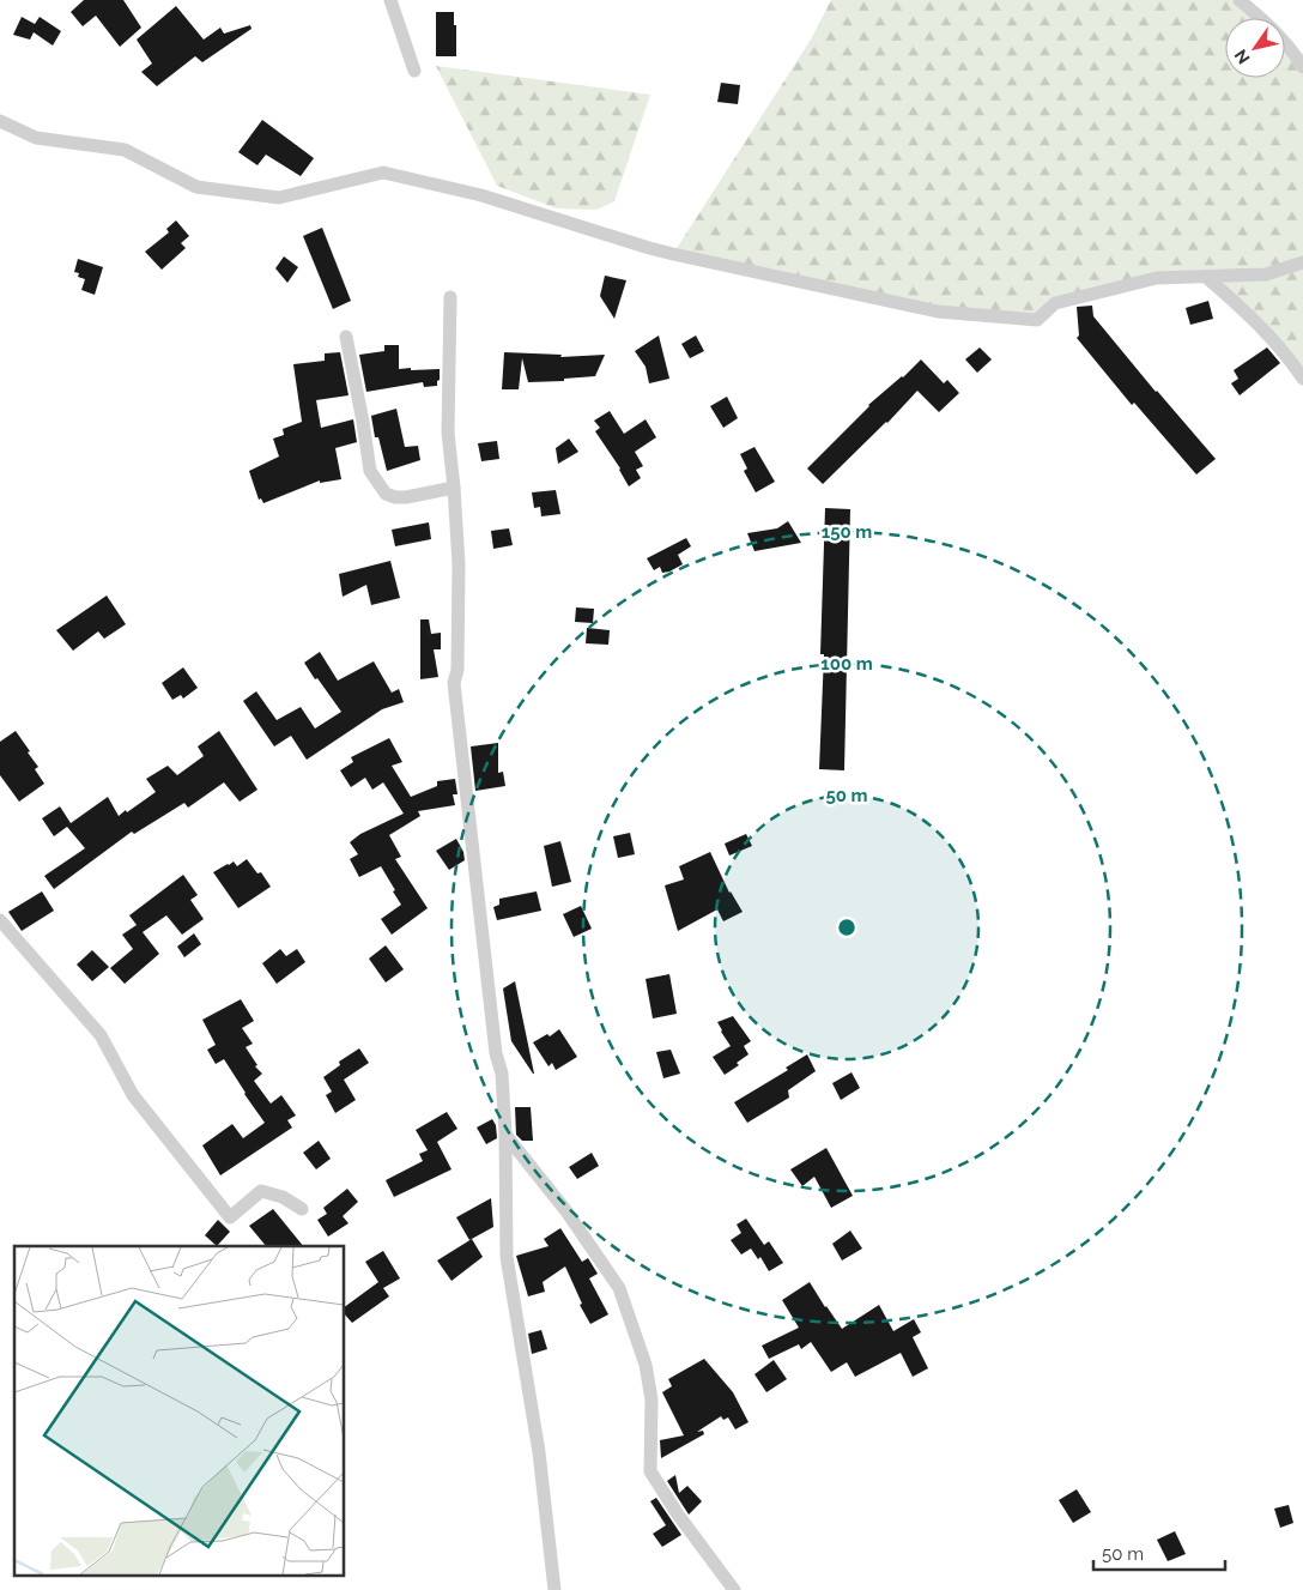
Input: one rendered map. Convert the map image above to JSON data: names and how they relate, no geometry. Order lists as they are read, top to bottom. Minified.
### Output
{"scale_bar":"50 m","north":"bottom left","rings":["150 m","100 m","50 m"]}
